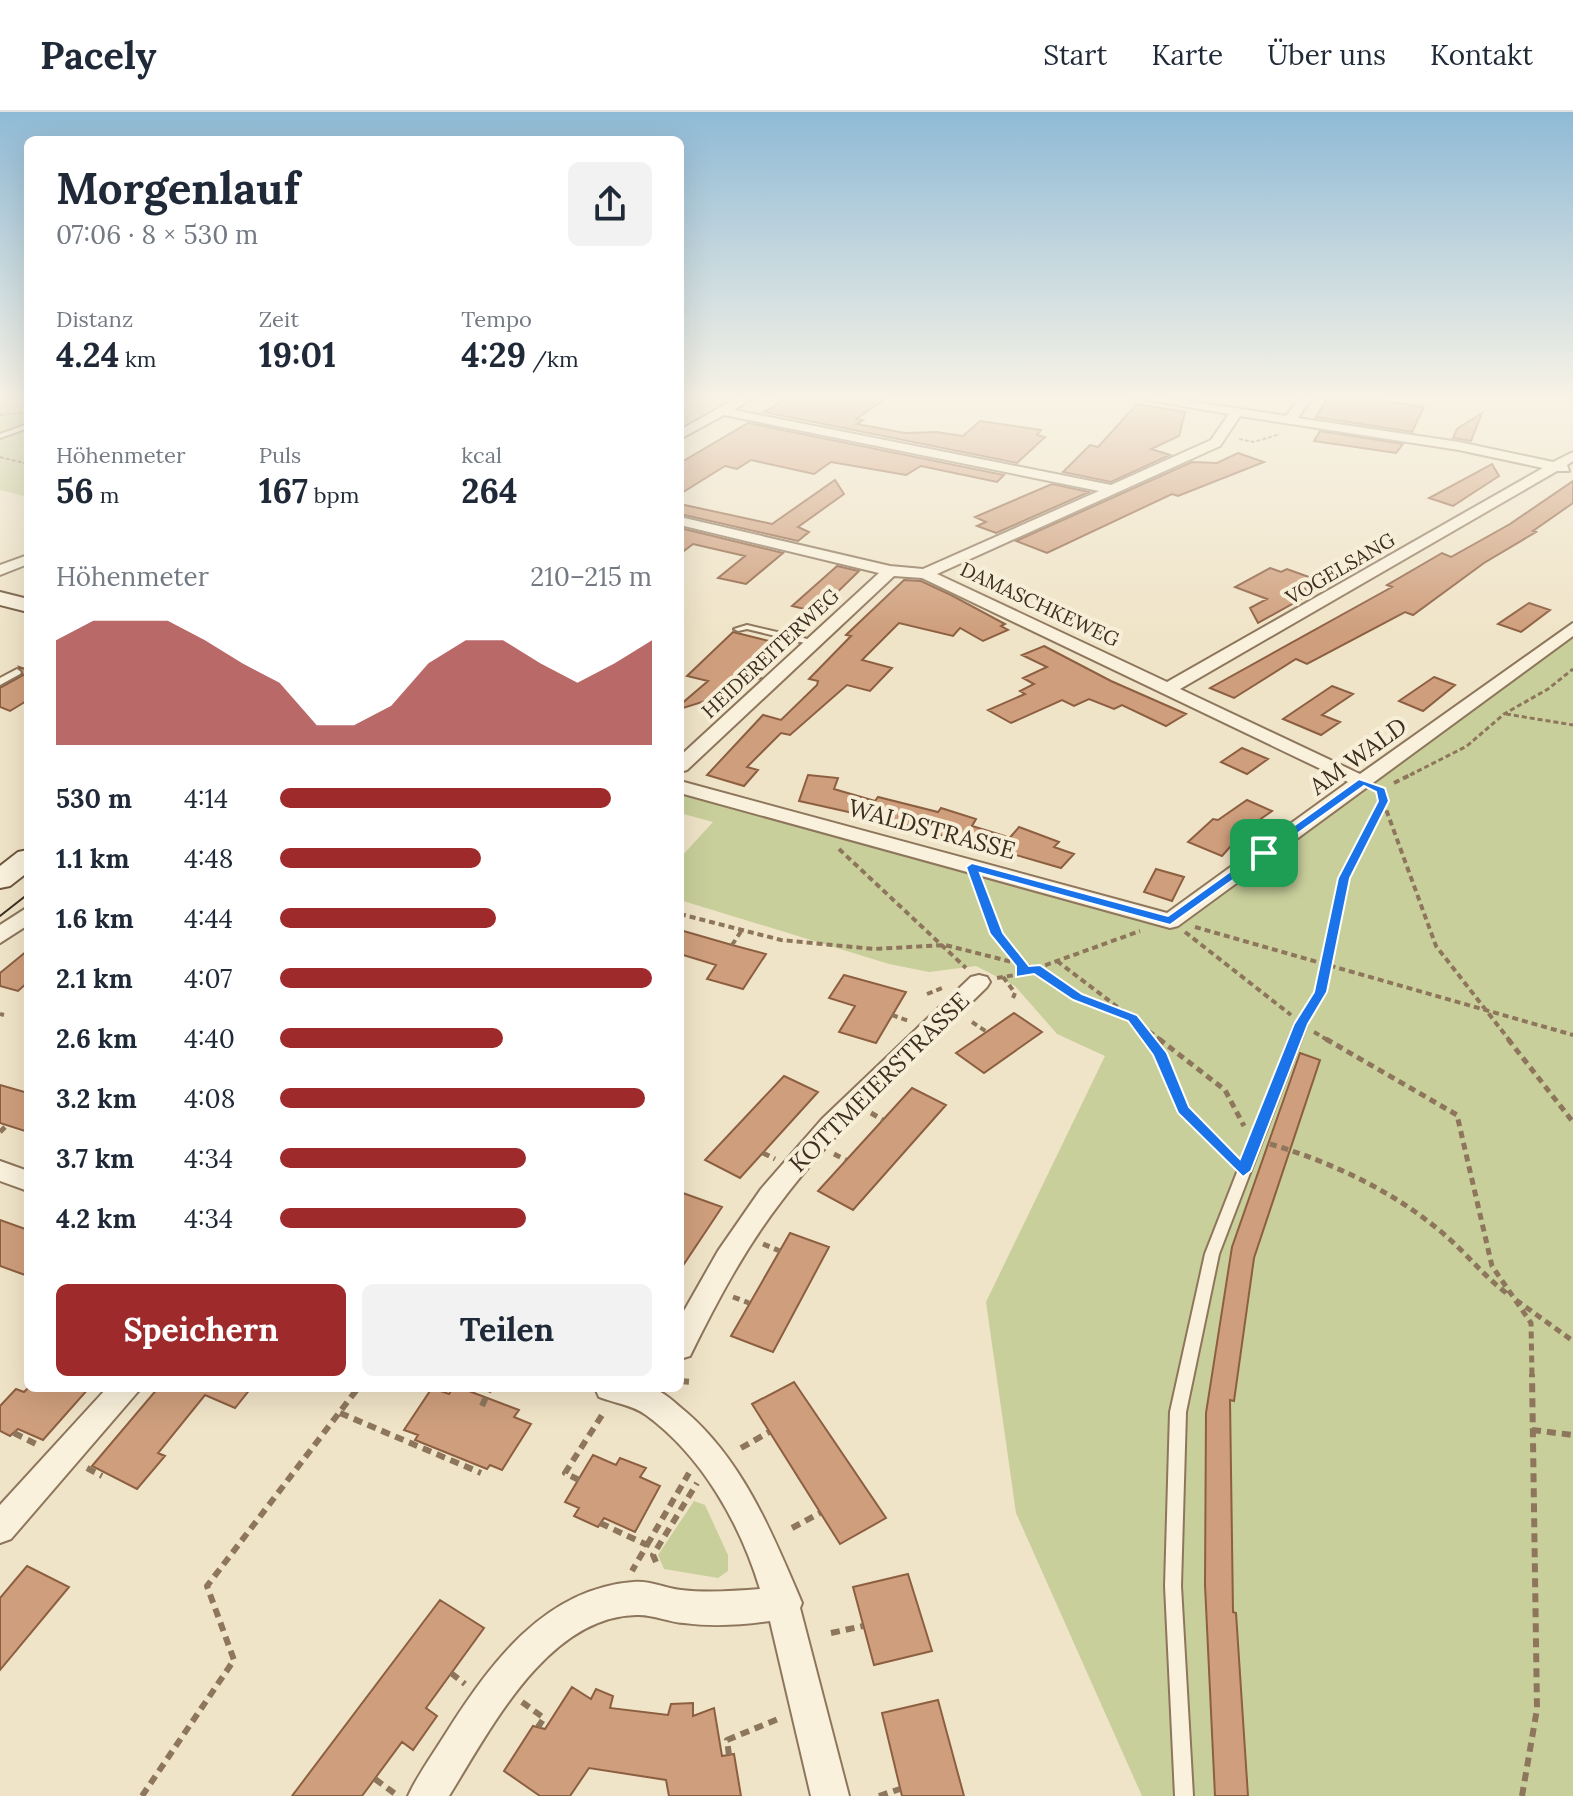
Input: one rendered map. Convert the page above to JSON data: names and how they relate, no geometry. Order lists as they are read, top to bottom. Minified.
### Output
{"streets":{"street":["VOGELSANG","DAMASCHKEWEG","HEIDEREITERWEG","AM WALD","WALDSTRASSE","KOTTMEIERSTRASSE"]},"crossings":[["VOGELSANG","DAMASCHKEWEG"],["DAMASCHKEWEG","HEIDEREITERWEG"],["DAMASCHKEWEG","AM WALD"],["AM WALD","WALDSTRASSE"]],"page":{"header":"Pacely","nav":["Start","Karte","Über uns","Kontakt"],"heading":["Morgenlauf","07:06 · 8 × 530 m"],"stats":[["Distanz","4.24 km"],["Zeit","19:01"],["Tempo","4:29 /km"],["Höhenmeter","56 m"],["Puls","167 bpm"],["kcal","264"]],"chart":["Höhenmeter","210–215 m"],"list":[{"name":"530 m","note":"4:14"},{"name":"1.1 km","note":"4:48"},{"name":"1.6 km","note":"4:44"},{"name":"2.1 km","note":"4:07"},{"name":"2.6 km","note":"4:40"},{"name":"3.2 km","note":"4:08"},{"name":"3.7 km","note":"4:34"},{"name":"4.2 km","note":"4:34"}],"buttons":["Speichern","Teilen"]}}
